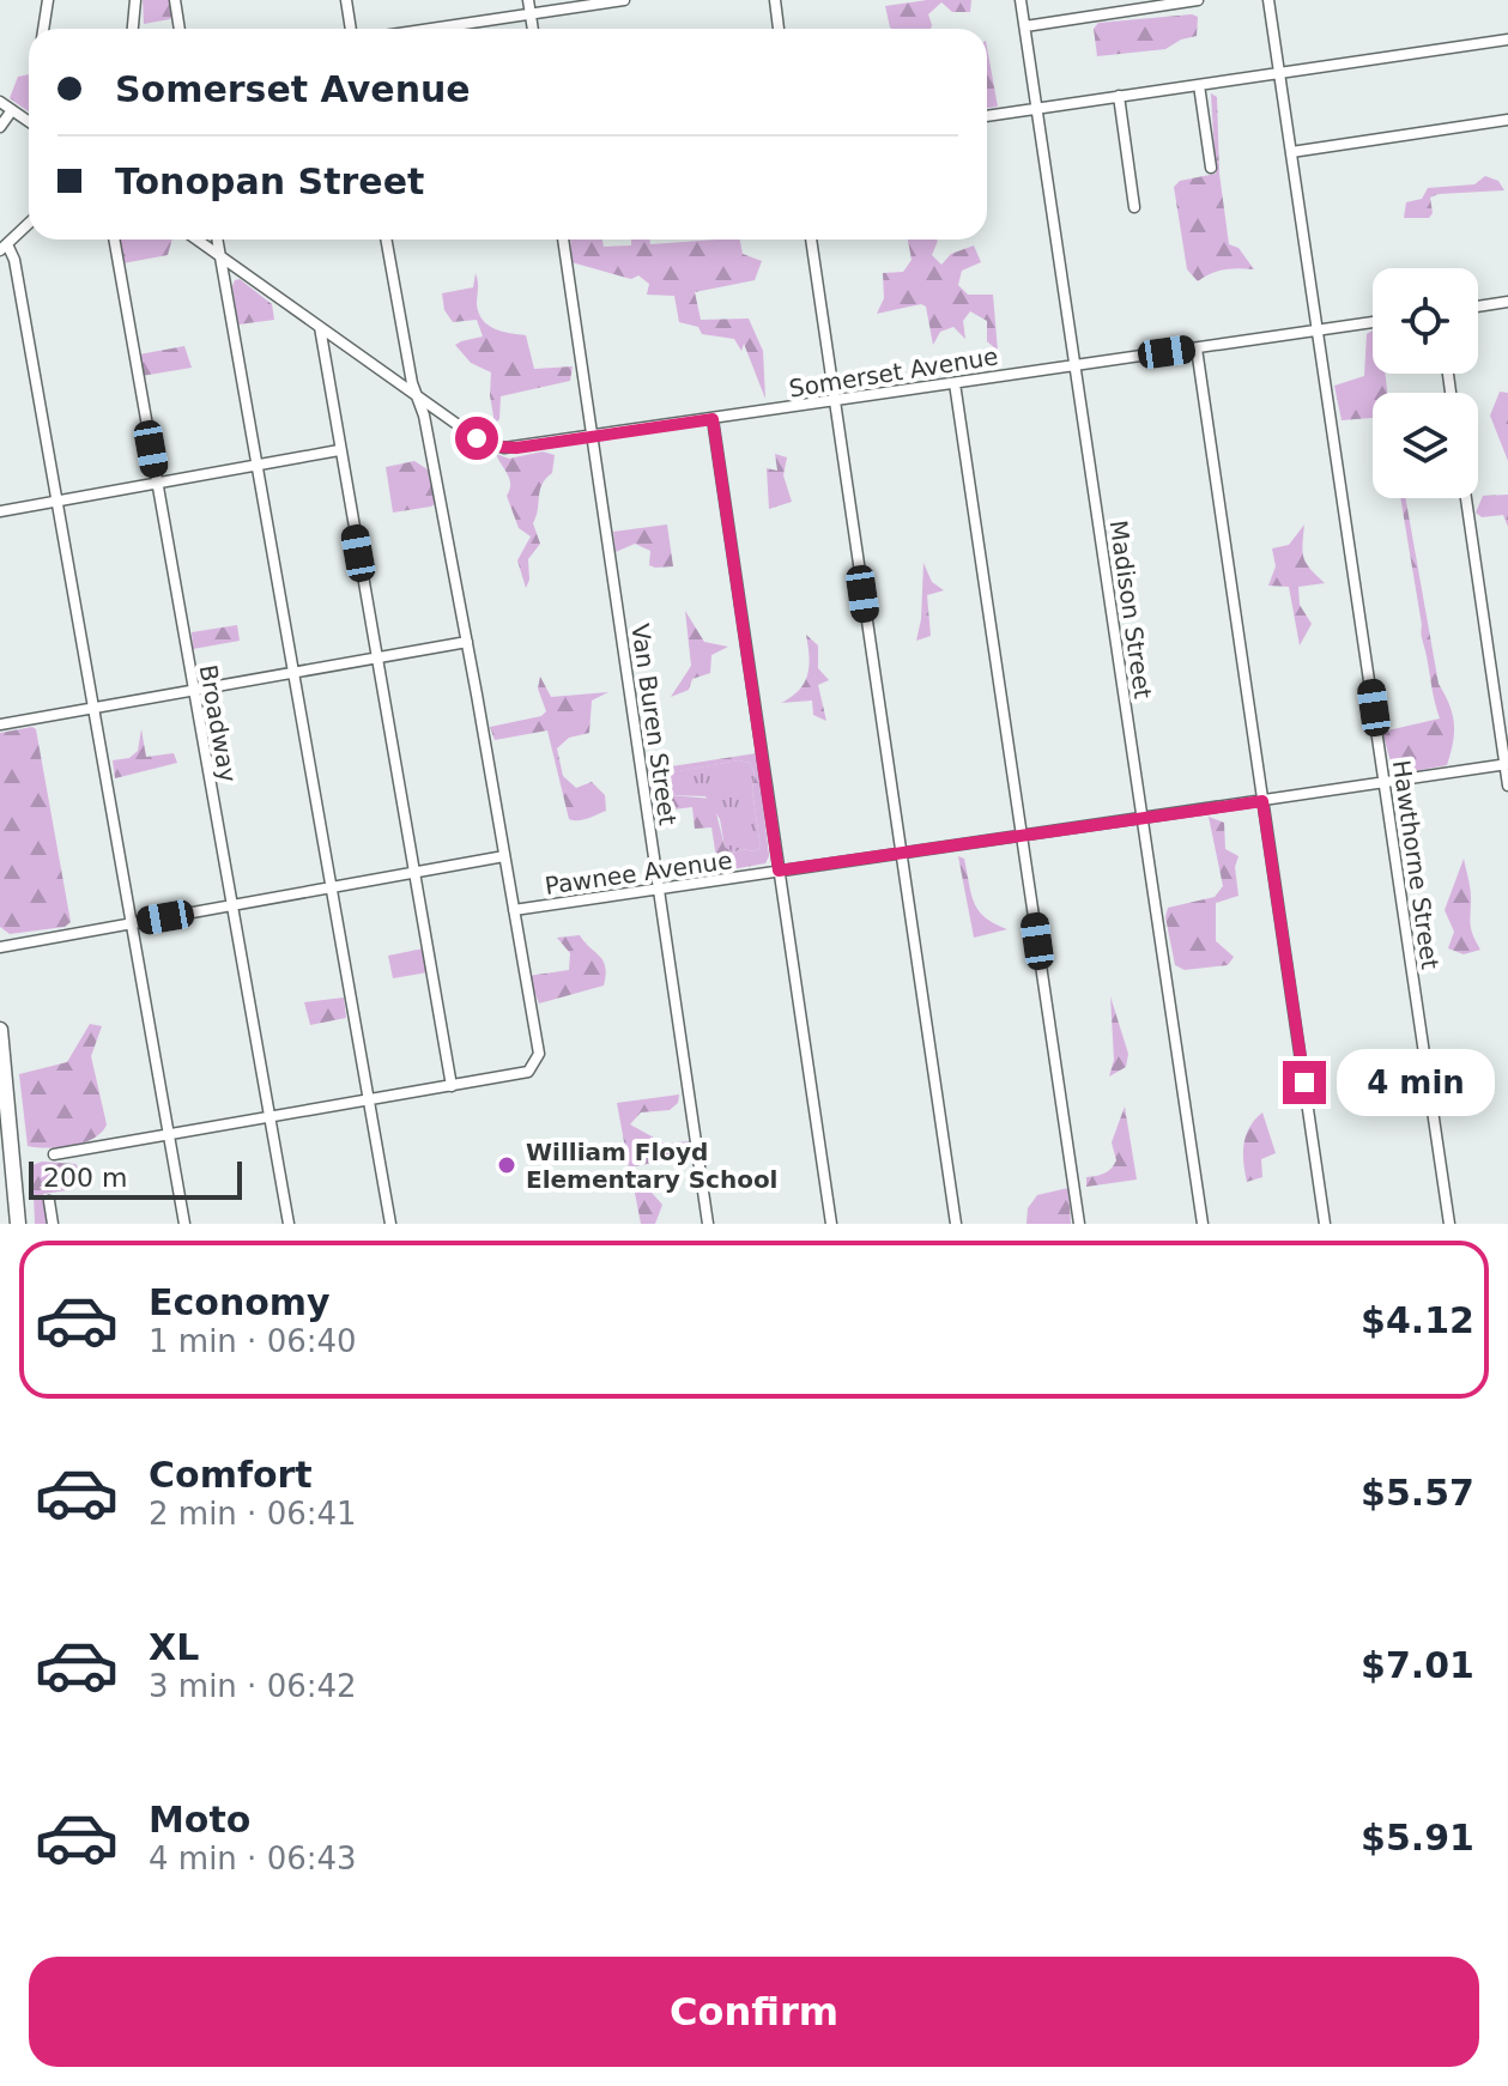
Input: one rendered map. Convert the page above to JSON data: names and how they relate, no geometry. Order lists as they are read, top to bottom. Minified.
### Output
{"streets":{"street":["Somerset Avenue","Madison Street","Broadway","Van Buren Street","Hawthorne Street","Pawnee Avenue"]},"crossings":[["Somerset Avenue","Madison Street"],["Somerset Avenue","Van Buren Street"],["Somerset Avenue","Hawthorne Street"],["Madison Street","Pawnee Avenue"],["Van Buren Street","Pawnee Avenue"],["Hawthorne Street","Pawnee Avenue"]],"places":["William Floyd Elementary School"],"scale_bar":"200 m","page":{"banner":["Somerset Avenue","Tonopan Street"],"bubble":"4 min","scale":"200 m","list":[{"name":"Economy","note":"1 min · 06:40","value":"$4.12"},{"name":"Comfort","note":"2 min · 06:41","value":"$5.57"},{"name":"XL","note":"3 min · 06:42","value":"$7.01"},{"name":"Moto","note":"4 min · 06:43","value":"$5.91"}],"buttons":"Confirm"}}
